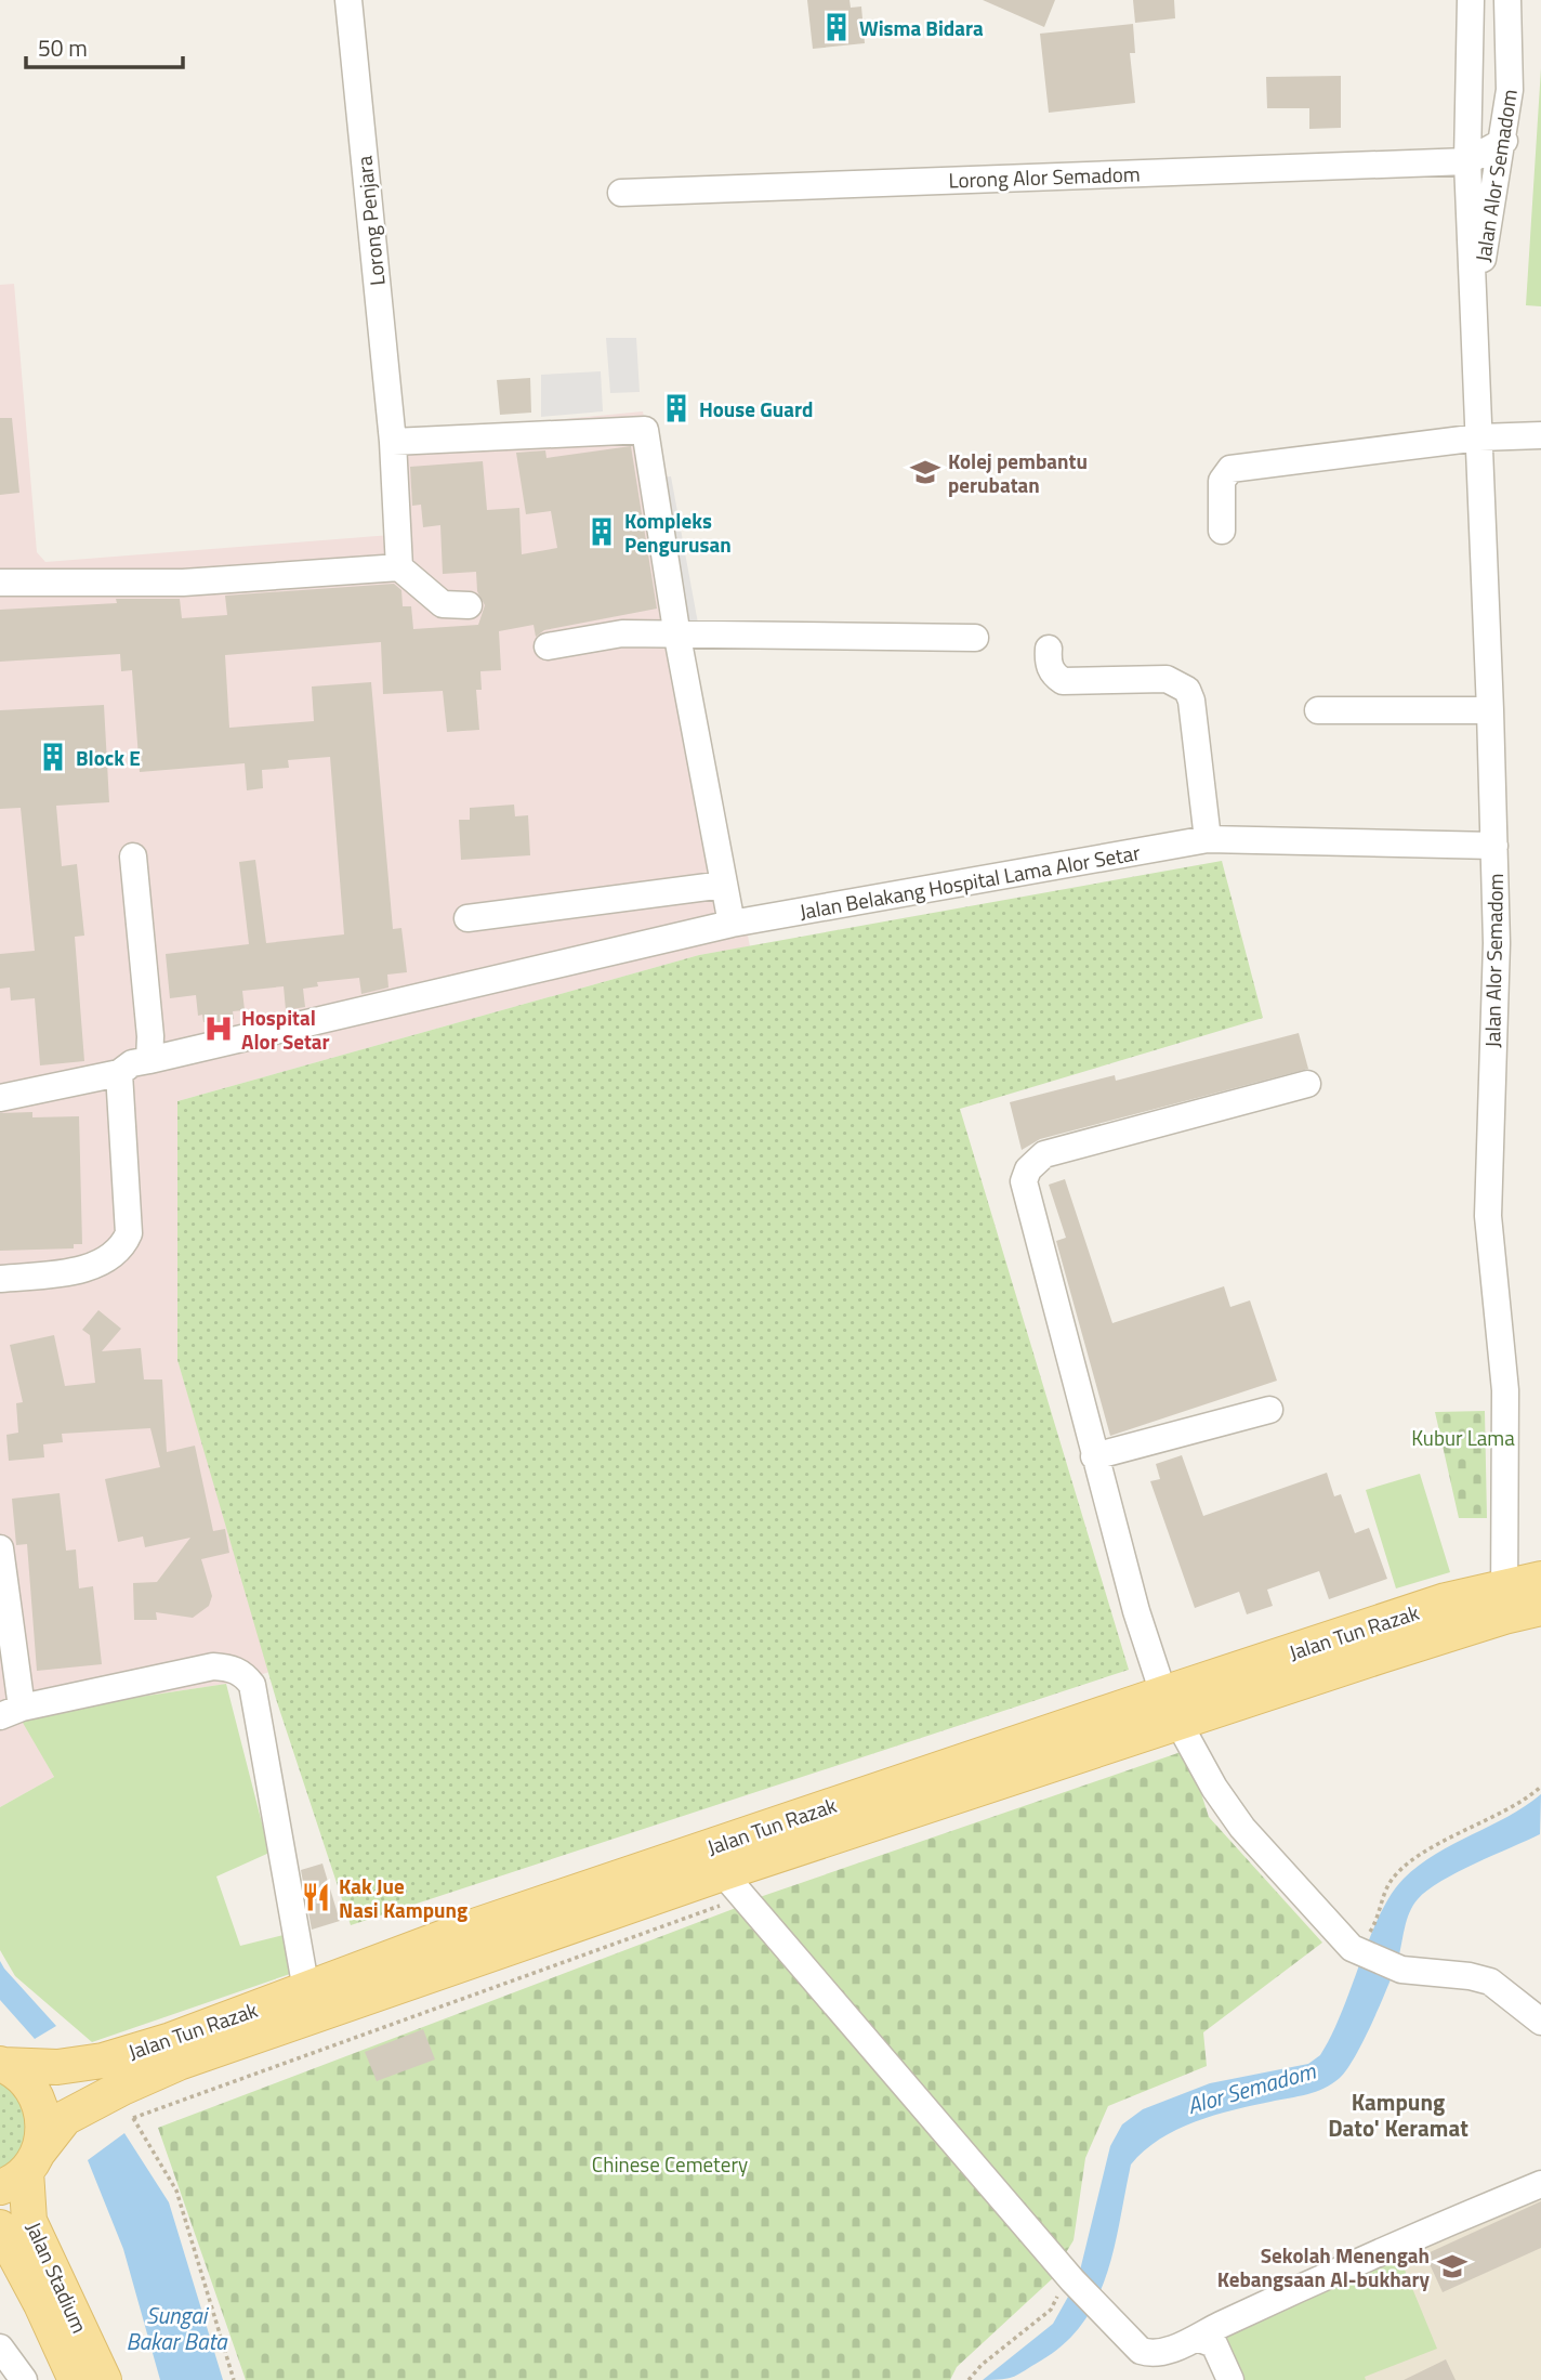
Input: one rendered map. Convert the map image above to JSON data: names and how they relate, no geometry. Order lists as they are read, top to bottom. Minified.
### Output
{"streets":{"main road":["Jalan Tun Razak","Jalan Stadium"],"street":["Jalan Alor Semadom","Lorong Alor Semadom","Lorong Penjara","Jalan Belakang Hospital Lama Alor Setar"]},"crossings":[["Jalan Alor Semadom","Lorong Alor Semadom"],["Jalan Alor Semadom","Jalan Belakang Hospital Lama Alor Setar"],["Jalan Alor Semadom","Jalan Tun Razak"],["Jalan Tun Razak","Jalan Stadium"]],"districts":["Kampung Dato' Keramat"],"water":["Alor Semadom","Sungai Bakar Bata"],"parks":["Kubur Lama","Chinese Cemetery"],"places":{"building":["Wisma Bidara","House Guard","Kompleks Pengurusan","Block E"],"school or university":["Kolej pembantu perubatan","Sekolah Menengah Kebangsaan Al-bukhary"],"hospital":["Hospital Alor Setar"],"restaurant":["Kak Jue Nasi Kampung"]},"scale_bar":"50 m"}
